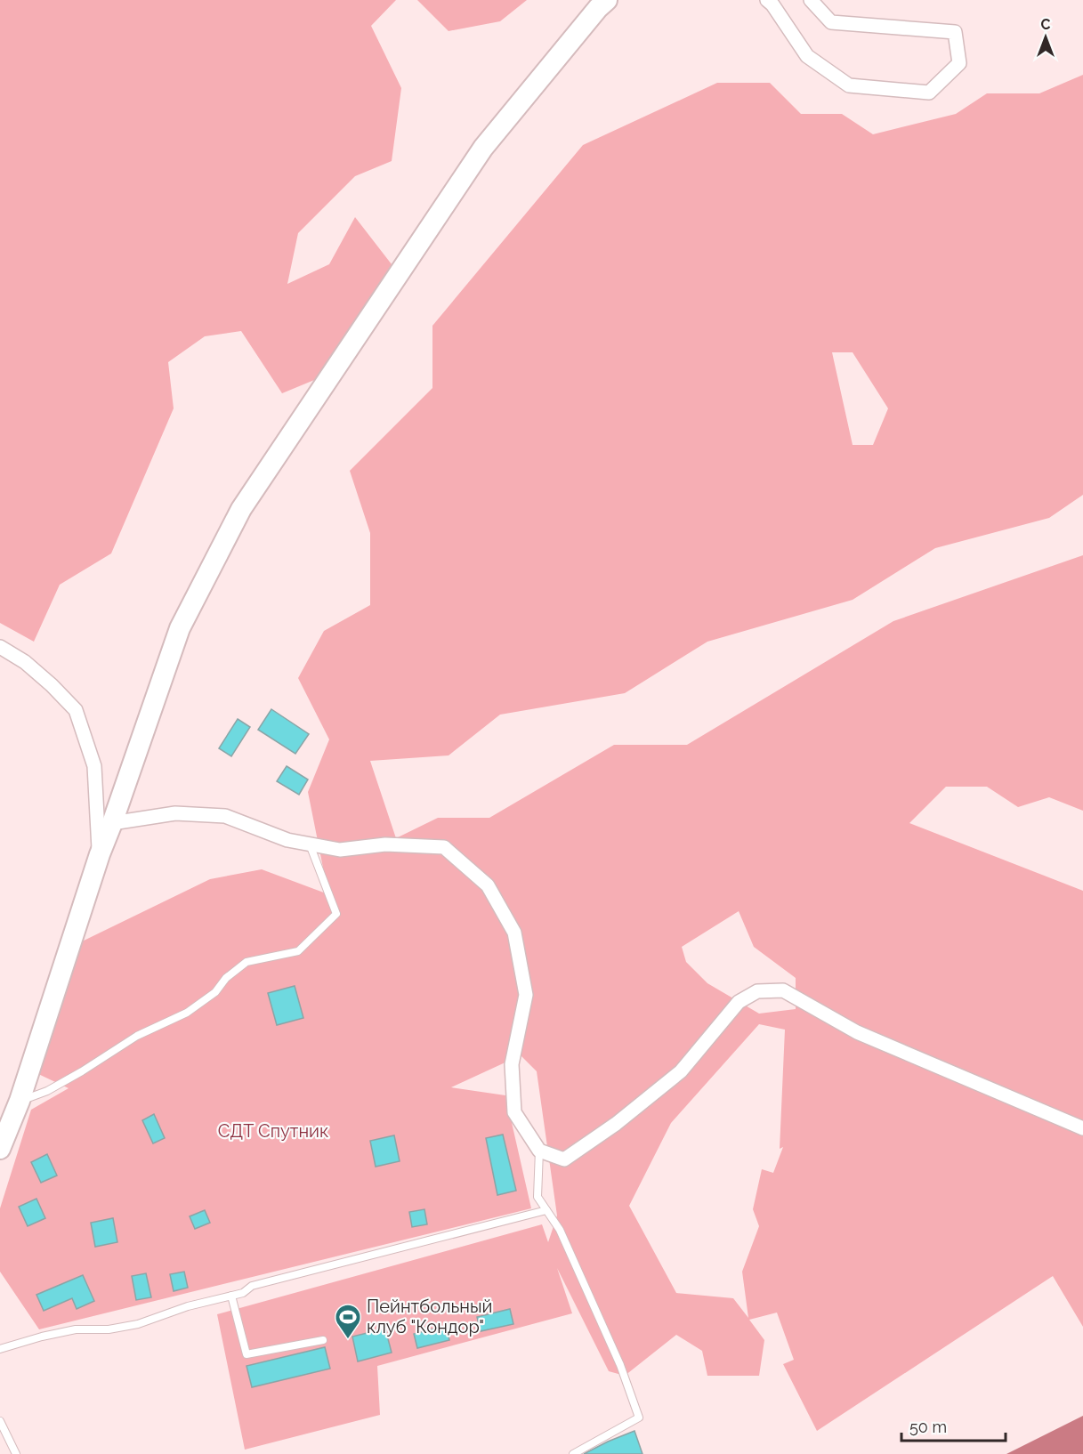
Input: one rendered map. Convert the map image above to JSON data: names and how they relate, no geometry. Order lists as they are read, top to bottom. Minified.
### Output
{"parks":["СДТ Спутник"],"places":{"sports":["Пейнтбольный клуб \"Кондор\""]},"scale_bar":"50 m","north":"top"}
